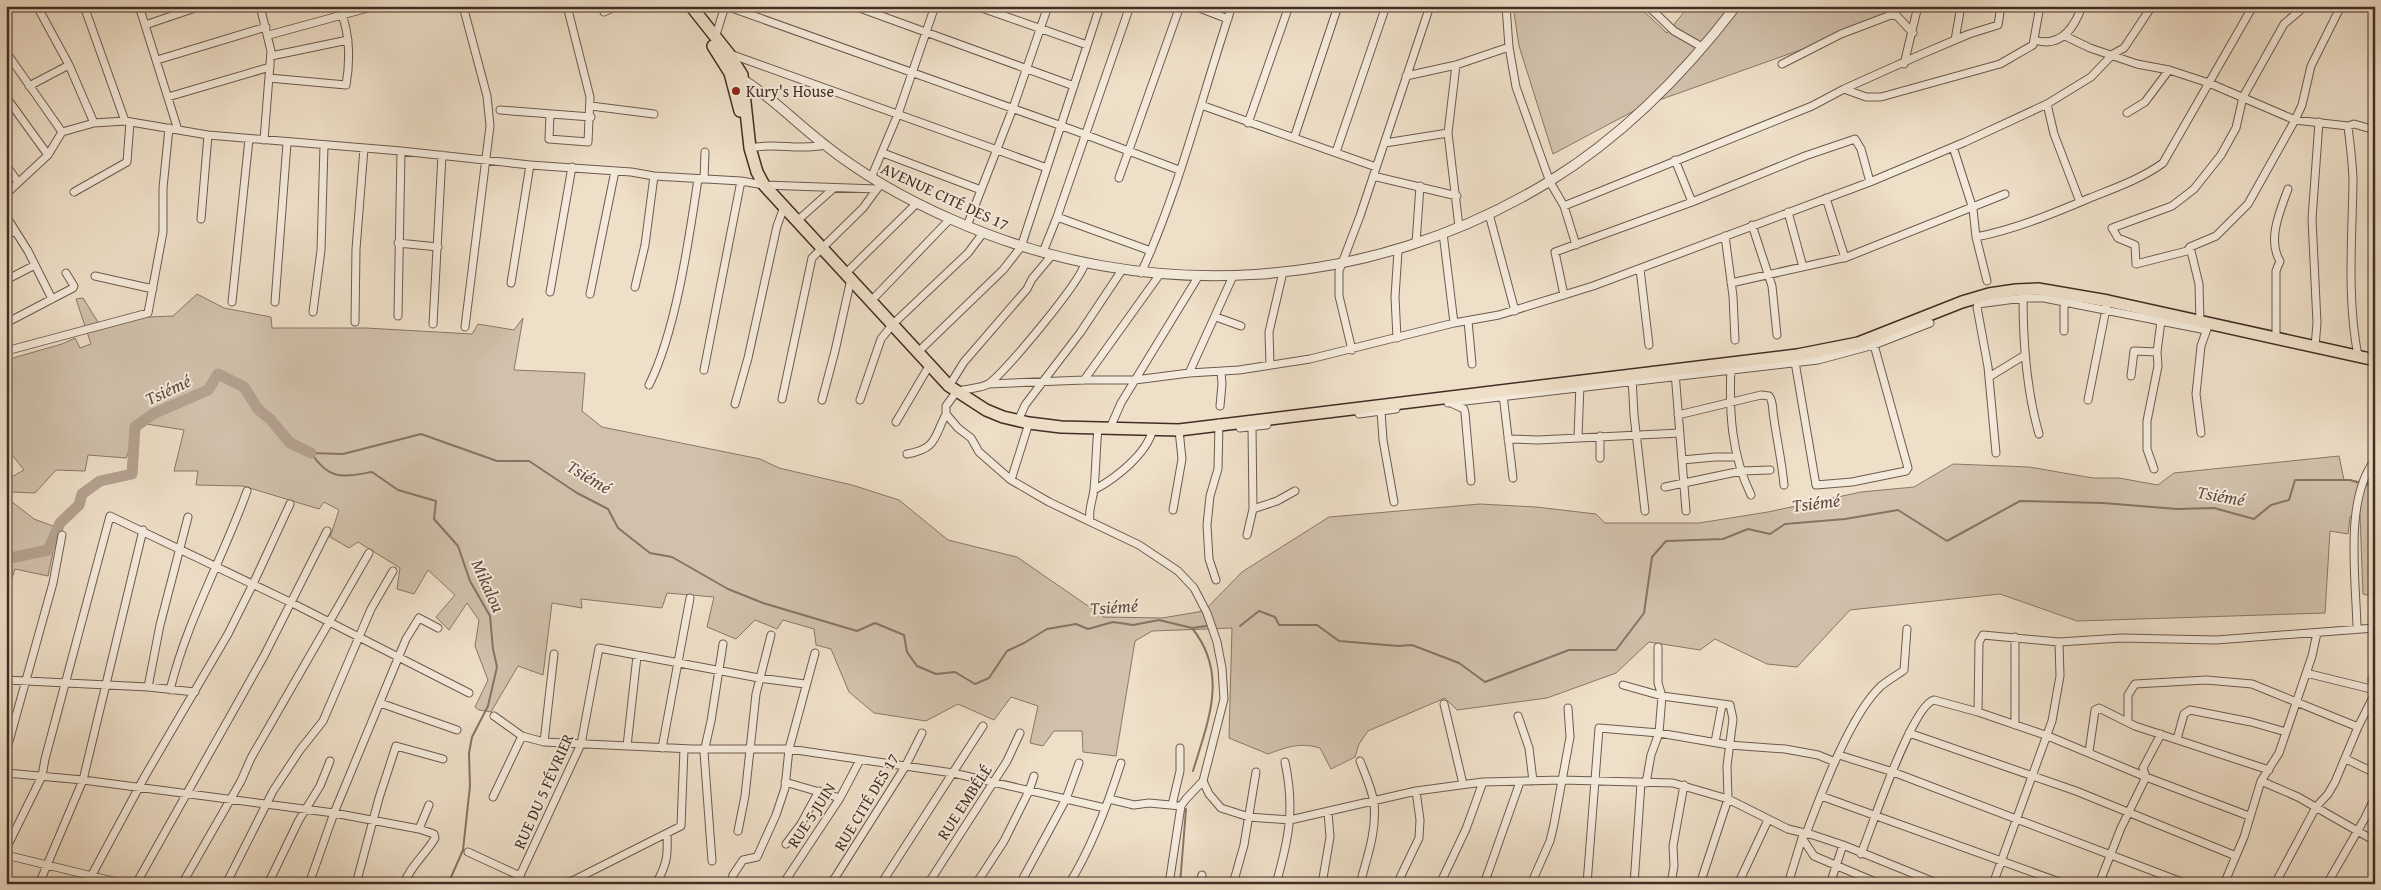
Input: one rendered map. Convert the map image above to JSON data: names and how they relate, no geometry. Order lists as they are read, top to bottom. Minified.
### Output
{"streets":{"street":["AVENUE CITÉ DES 17","RUE DU 5 FÉVRIER","RUE CITÉ DES 17","RUE EMBÉLÉ","RUE 5 JUIN"]},"water":["Tsiémé","Mikalou"],"places":["Kury's House"]}
